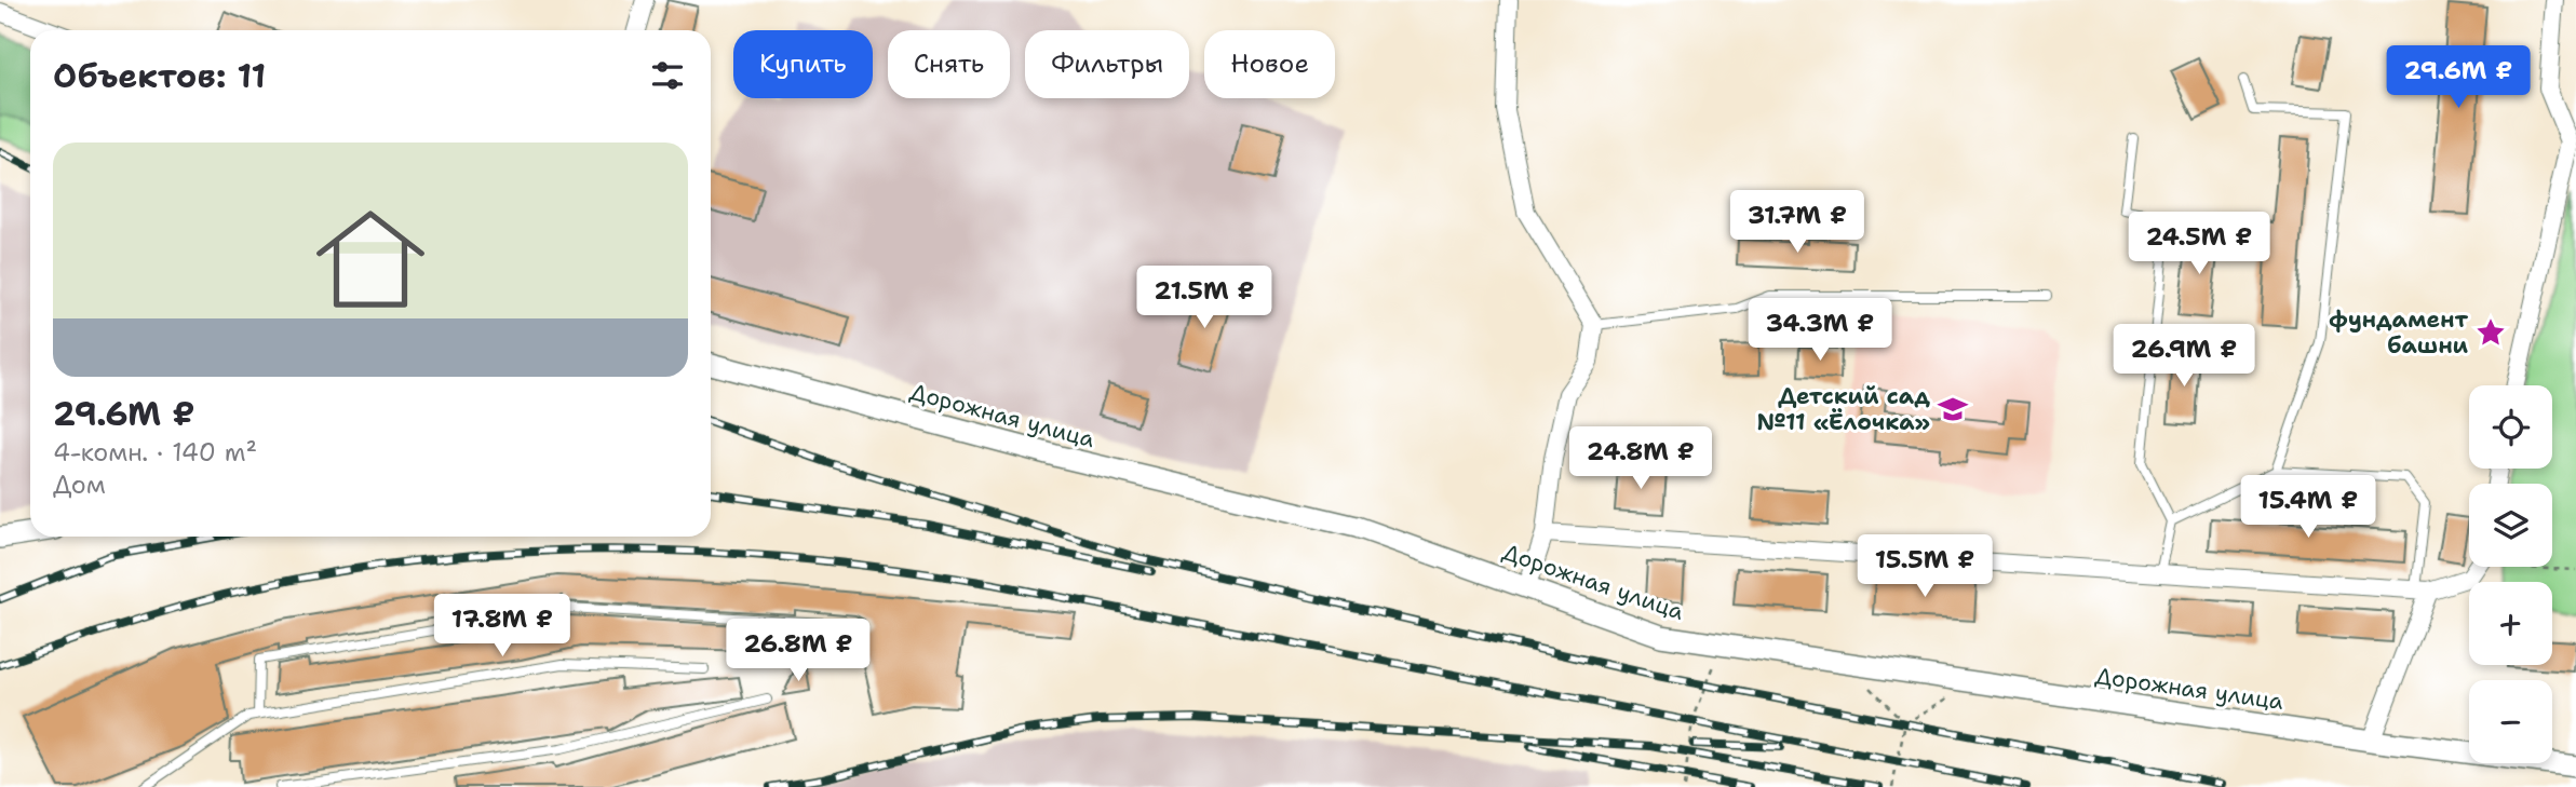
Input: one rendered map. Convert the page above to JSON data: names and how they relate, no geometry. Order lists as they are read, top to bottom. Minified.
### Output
{"streets":{"street":["Дорожная улица"]},"places":{"place":["фундамент башни"],"school or university":["Детский сад №11 «Ёлочка»"]},"page":{"chip":["Купить","Снять","Фильтры","Новое"],"heading":"Объектов: 11","price":["29.6M ₽","31.7M ₽","24.5M ₽","21.5M ₽","34.3M ₽","26.9M ₽","24.8M ₽","15.4M ₽","15.5M ₽","17.8M ₽","26.8M ₽"],"list":[{"name":"29.6M ₽","note":"4-комн. · 140 m² · Дом"}],"map_buttons":["+","−"]}}
